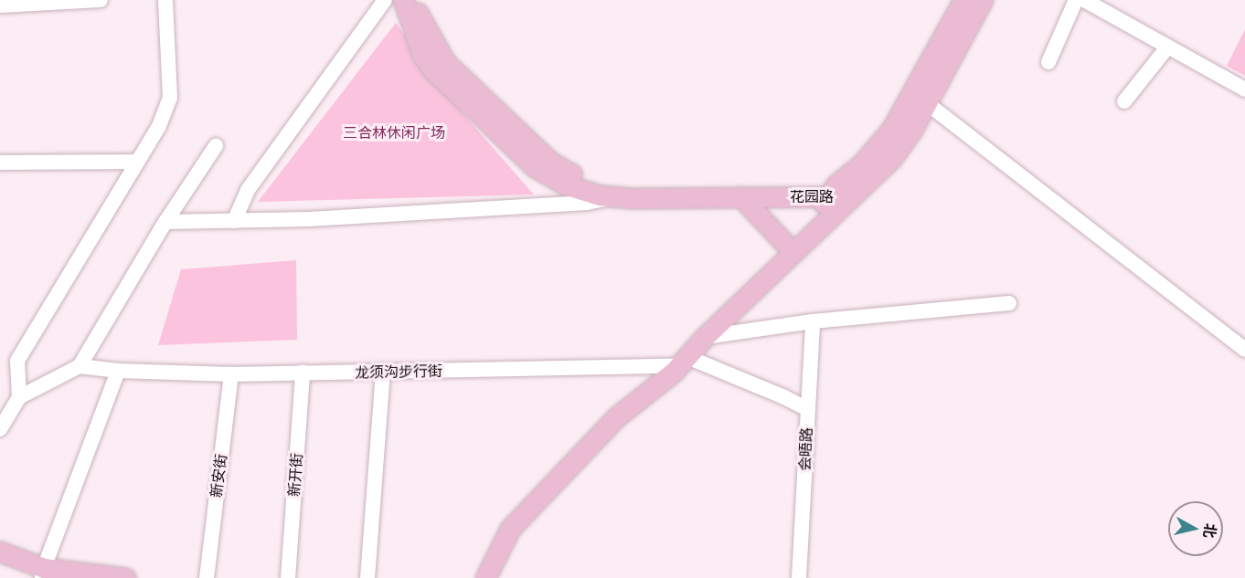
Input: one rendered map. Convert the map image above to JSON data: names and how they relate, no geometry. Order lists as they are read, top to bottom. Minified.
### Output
{"streets":{"main road":["花园路"],"street":["龙须沟步行街","会晤路","新开街","新安街"]},"crossings":[["龙须沟步行街","新开街"],["龙须沟步行街","新安街"]],"parks":["三合林休闲广场"],"north":"right"}
